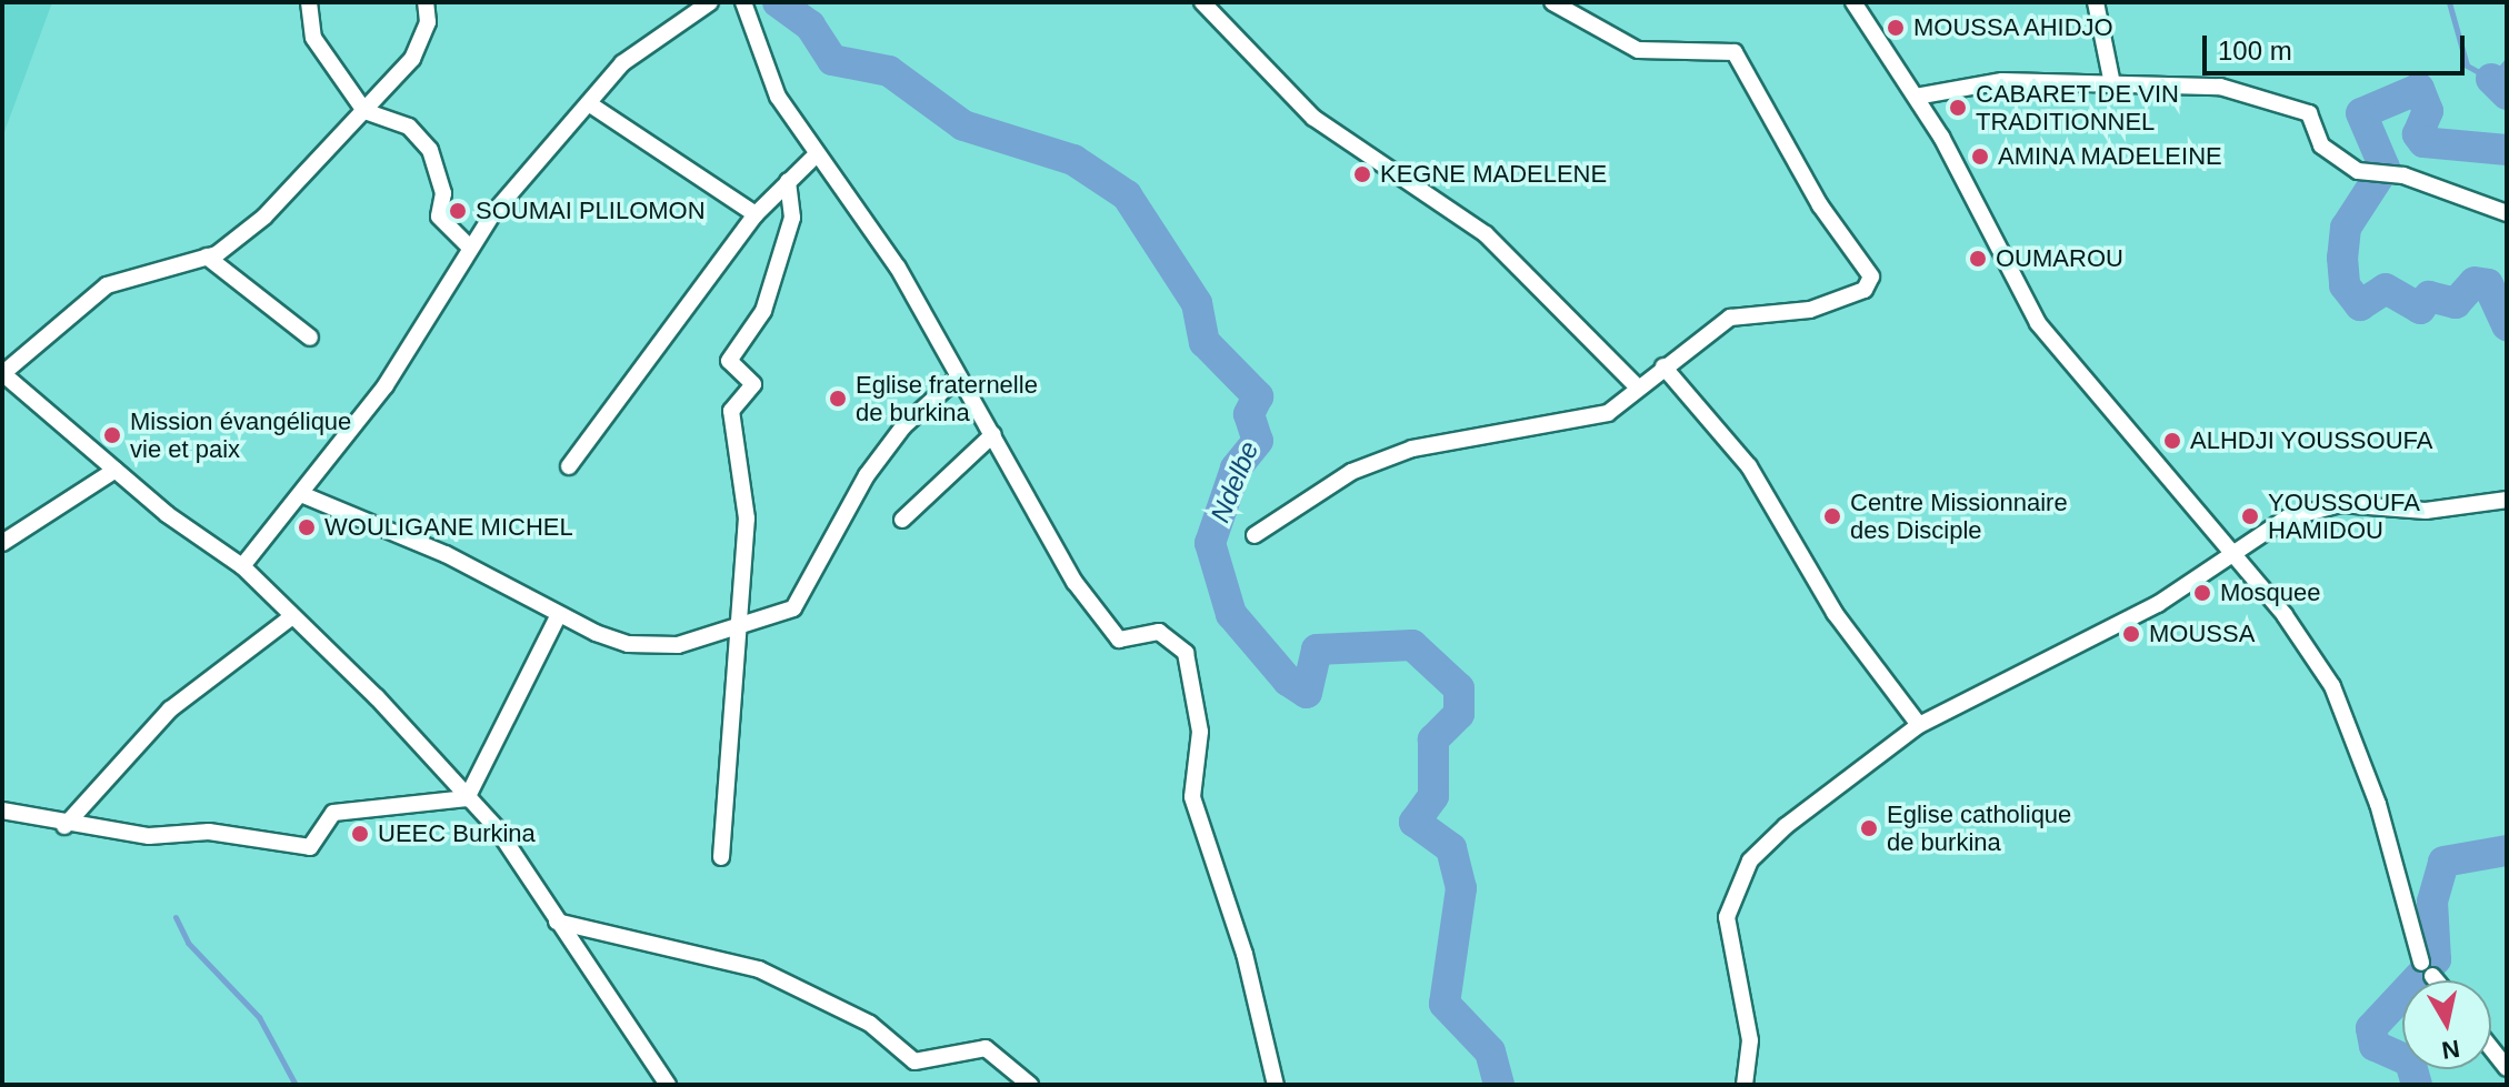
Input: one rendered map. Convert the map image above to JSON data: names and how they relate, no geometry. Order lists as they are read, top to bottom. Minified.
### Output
{"water":["Ndelbe"],"places":["MOUSSA AHIDJO","CABARET DE VIN TRADITIONNEL","AMINA MADELEINE","KEGNE MADELENE","SOUMAI PLILOMON","OUMAROU","Eglise fraternelle de burkina","Mission évangélique vie et paix","ALHDJI YOUSSOUFA","Centre Missionnaire des Disciple","YOUSSOUFA HAMIDOU","WOULIGANE MICHEL","Mosquee","MOUSSA","Eglise catholique de burkina","UEEC Burkina"],"scale_bar":"100 m","north":"bottom"}
